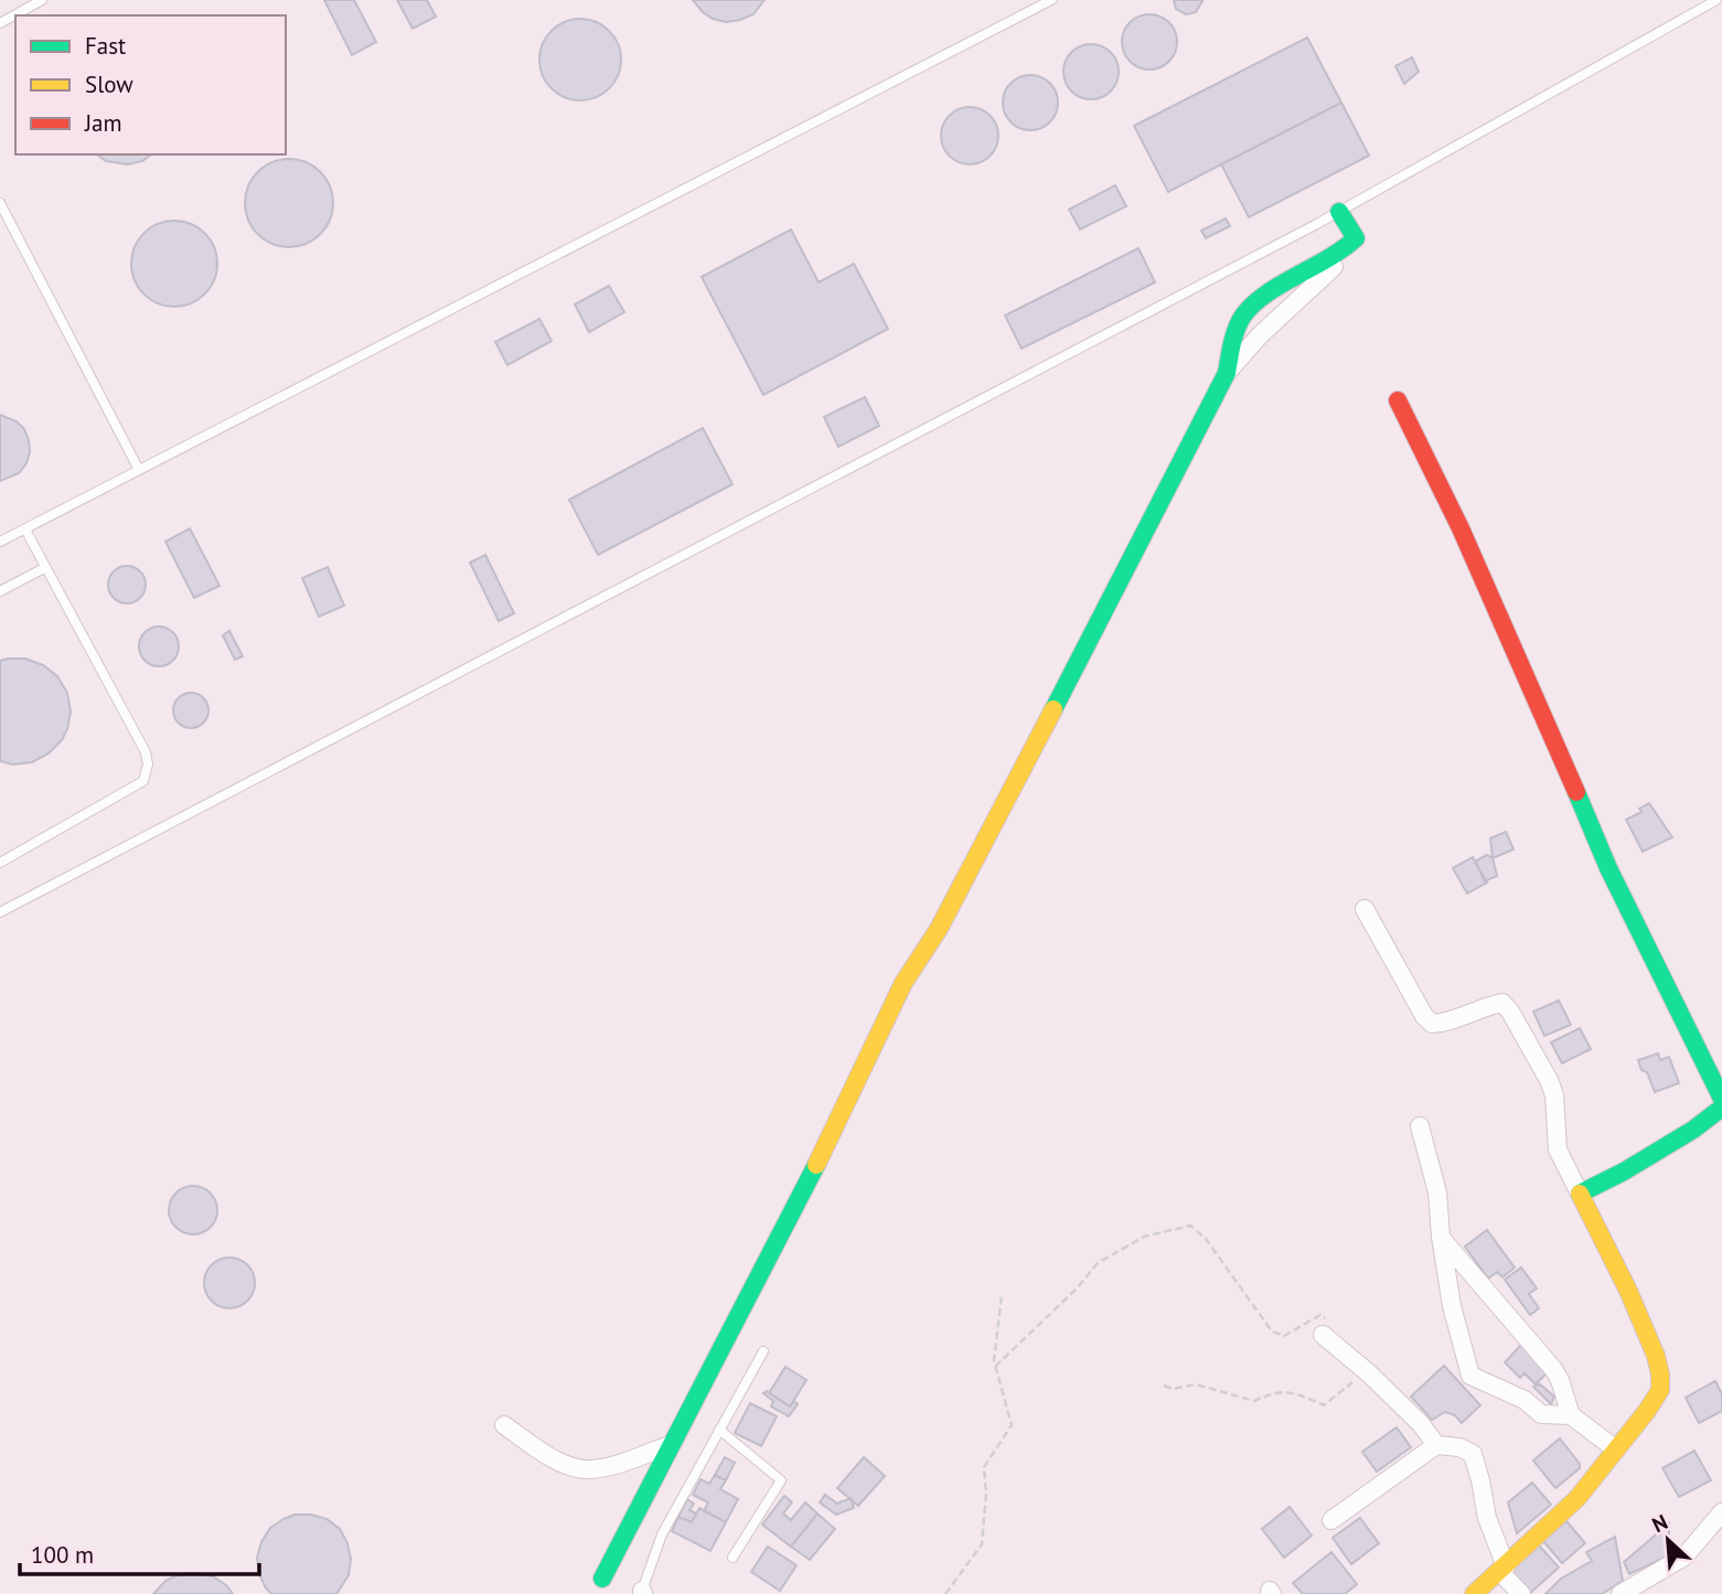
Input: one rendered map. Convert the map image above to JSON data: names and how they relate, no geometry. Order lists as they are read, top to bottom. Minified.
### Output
{"legend":["Fast","Slow","Jam"],"scale_bar":"100 m","north":"top left"}
